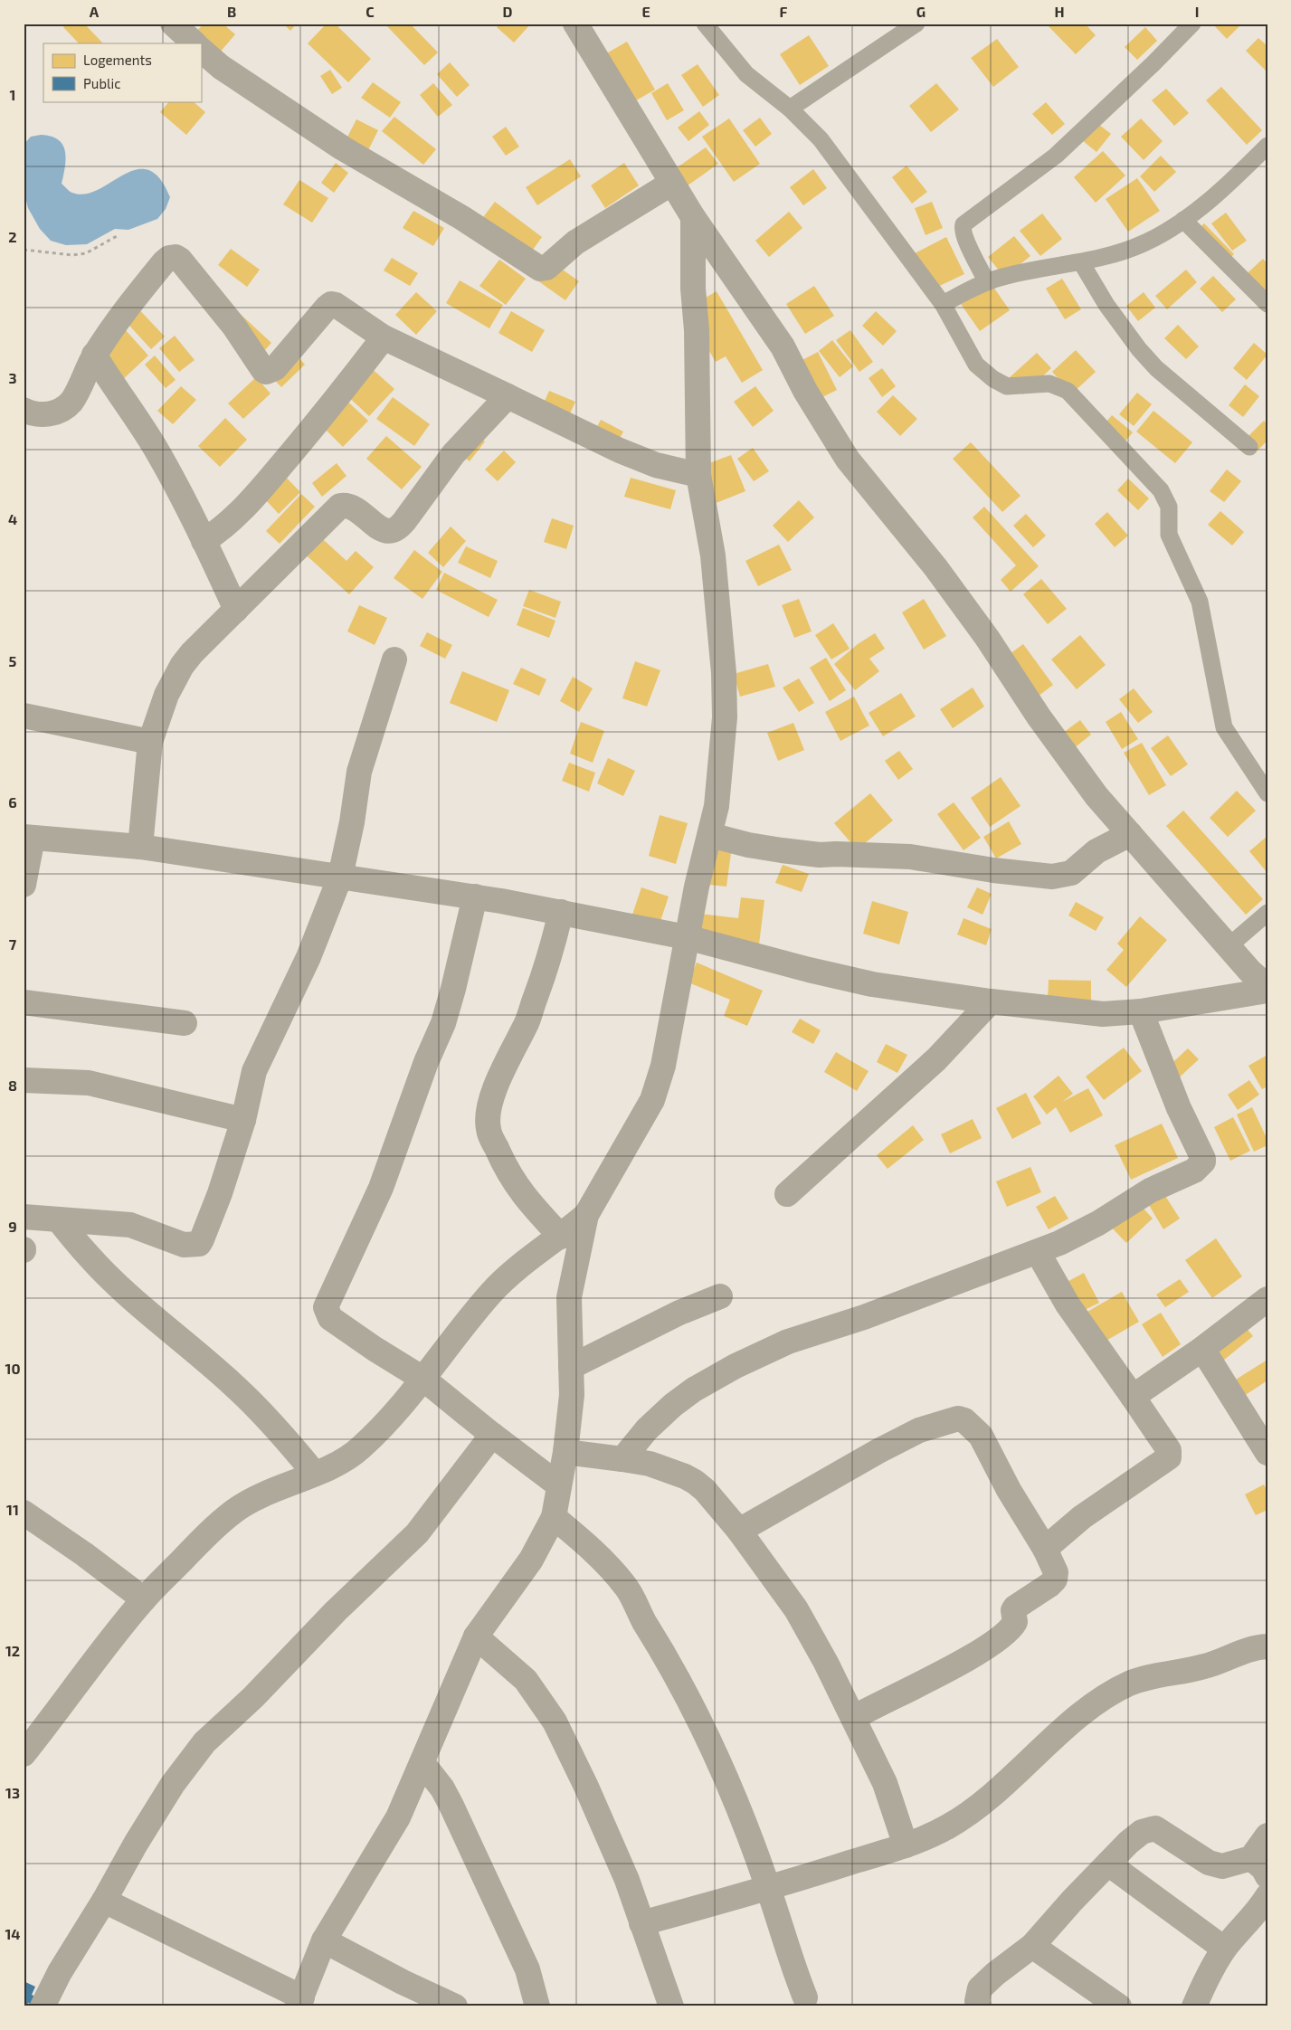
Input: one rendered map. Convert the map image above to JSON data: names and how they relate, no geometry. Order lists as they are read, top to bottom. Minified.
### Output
{"legend":["Logements","Public"],"grid":{"columns":["A","B","C","D","E","F","G","H","I"],"rows":["1","2","3","4","5","6","7","8","9","10","11","12","13","14"]}}
